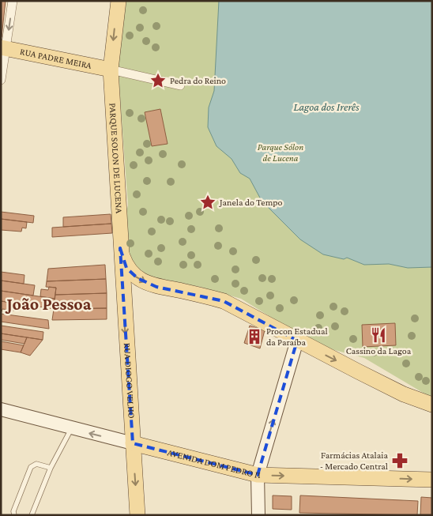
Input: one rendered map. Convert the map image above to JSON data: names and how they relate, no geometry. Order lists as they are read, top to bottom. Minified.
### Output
{"streets":{"main road":["RUA PADRE MEIRA","PARQUE SOLON DE LUCENA","RUA DIOGO VELHO","AVENIDA DOM PEDRO II"]},"crossings":[["RUA PADRE MEIRA","PARQUE SOLON DE LUCENA"],["PARQUE SOLON DE LUCENA","RUA DIOGO VELHO"],["RUA DIOGO VELHO","AVENIDA DOM PEDRO II"]],"one_way":["RUA DIOGO VELHO"],"districts":["João Pessoa"],"water":["Lagoa dos Irerês"],"parks":["Parque Sólon de Lucena"],"places":{"place":["Pedra do Reino","Janela do Tempo"],"restaurant":["Cassino da Lagoa"],"building":["Procon Estadual da Paraíba"],"pharmacy":["Farmácias Atalaia - Mercado Central"]}}
